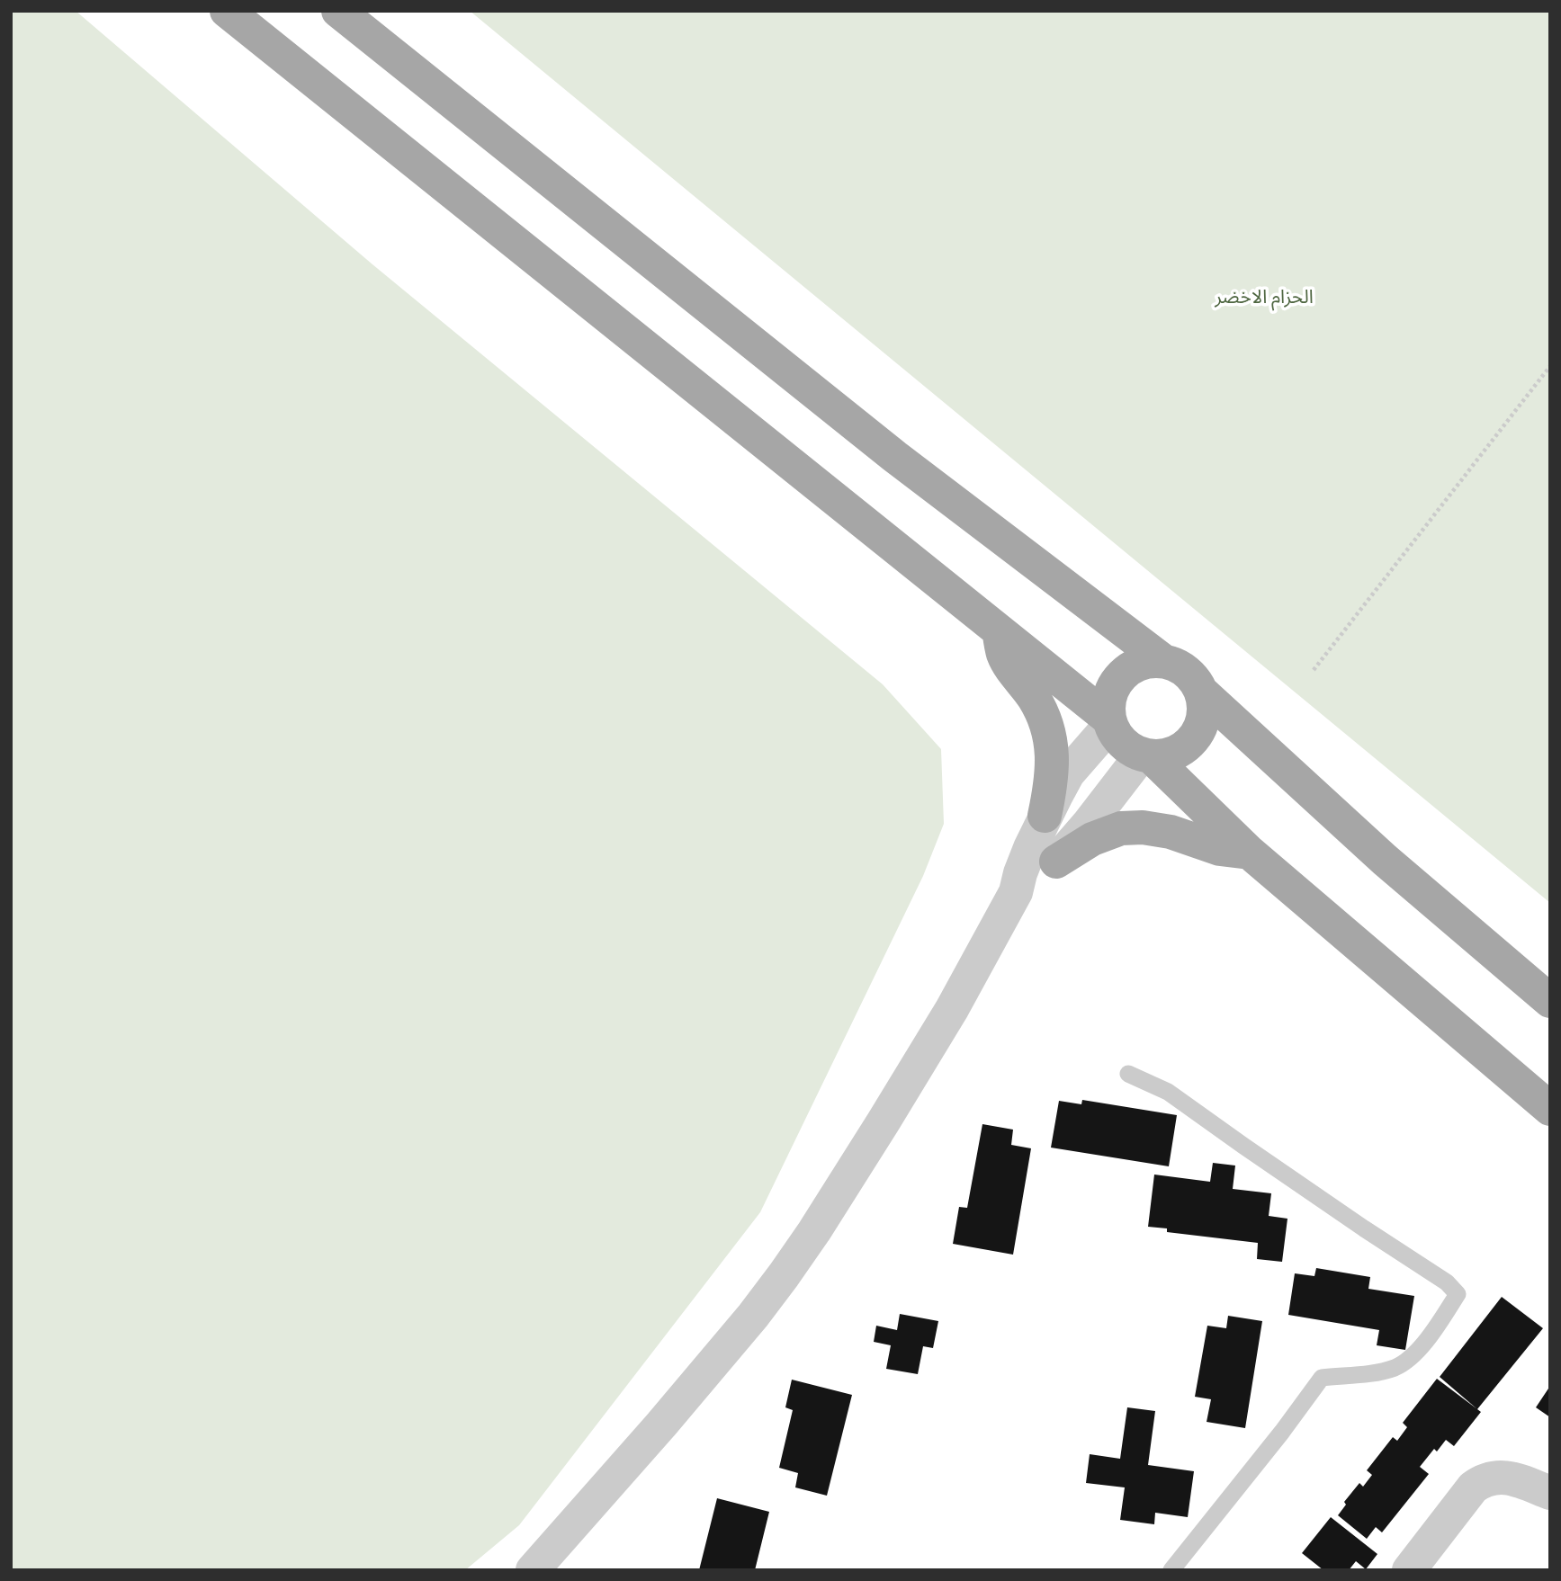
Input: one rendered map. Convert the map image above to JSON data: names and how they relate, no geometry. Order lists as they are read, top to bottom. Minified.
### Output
{"parks":["الحزام الاخضر"]}
